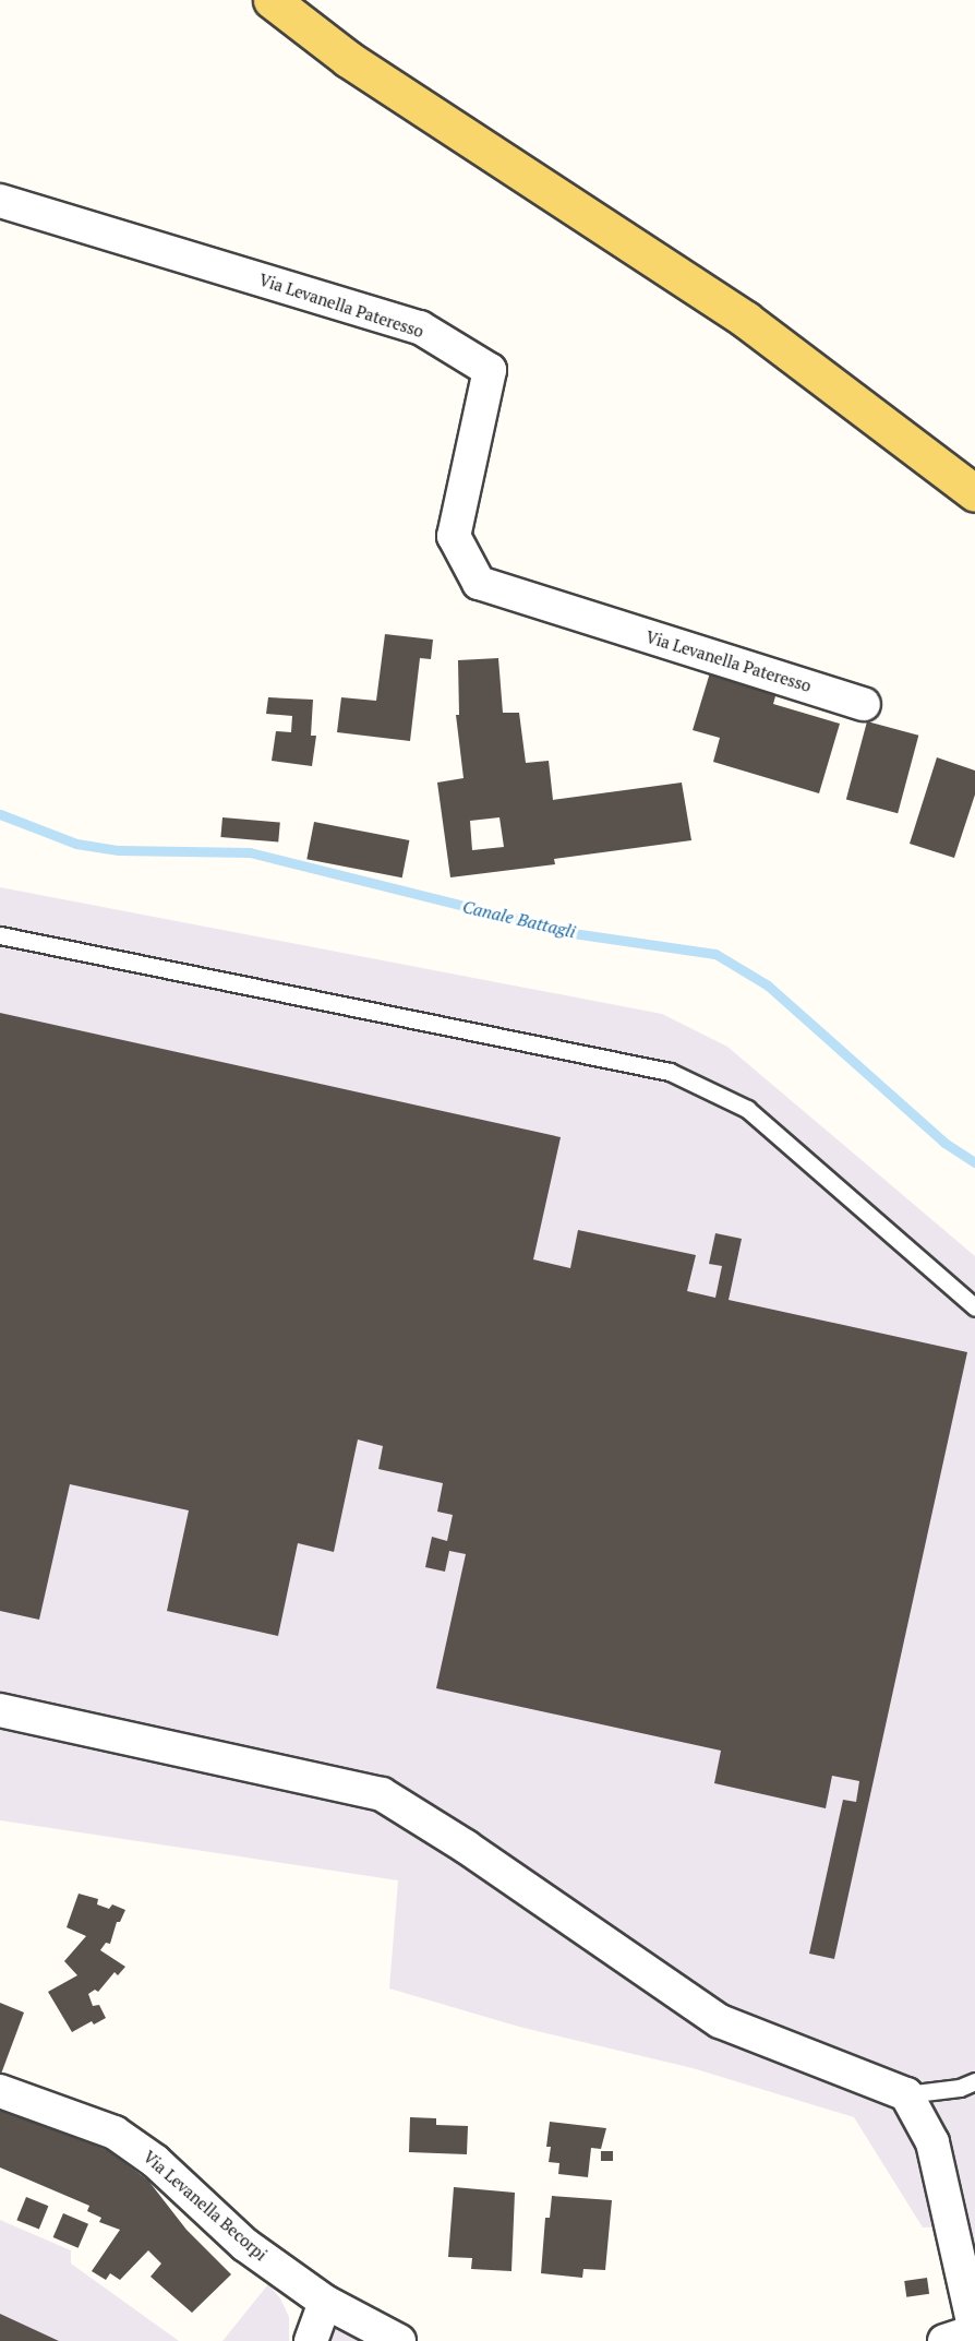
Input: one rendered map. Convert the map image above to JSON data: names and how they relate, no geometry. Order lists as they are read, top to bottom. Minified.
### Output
{"streets":{"street":["Via Levanella Pateresso","Via Levanella Becorpi"]},"water":["Canale Battagli"]}
